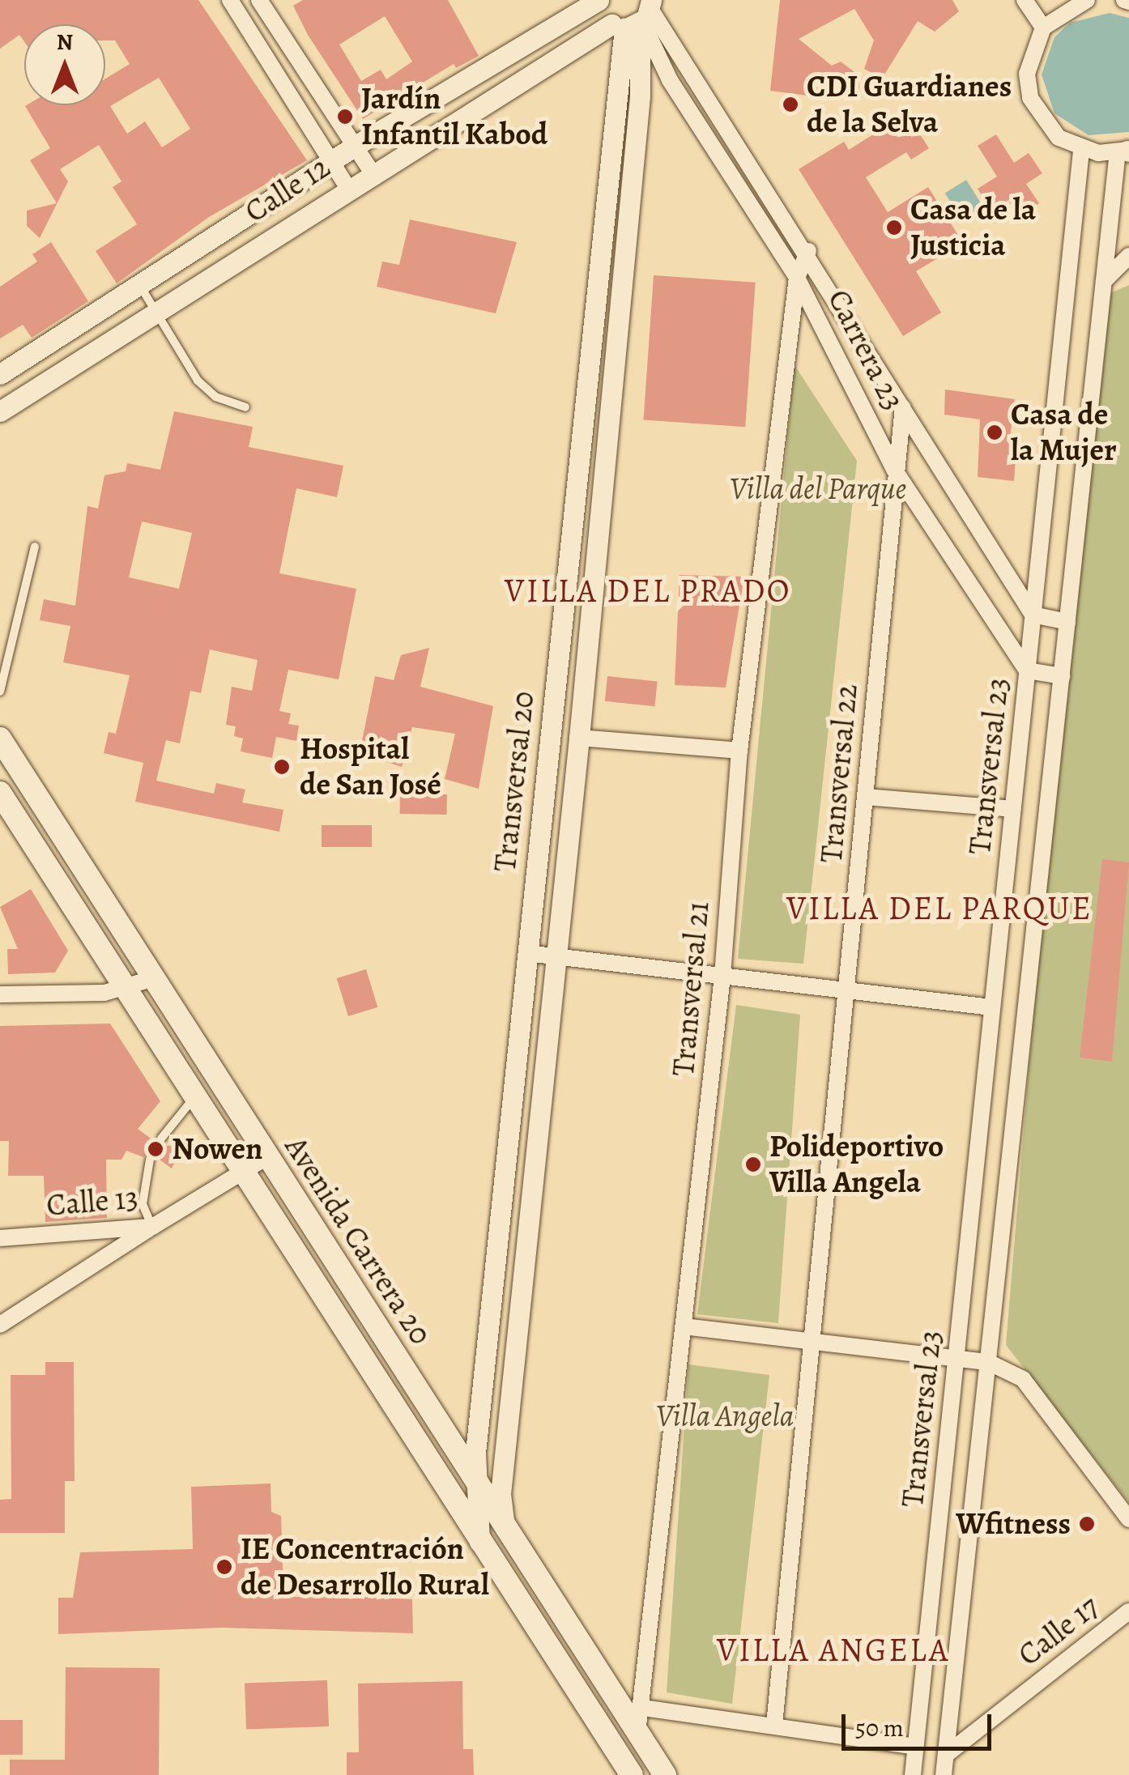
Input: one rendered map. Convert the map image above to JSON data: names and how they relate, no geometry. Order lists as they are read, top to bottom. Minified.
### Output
{"streets":{"main road":["Avenida Carrera 20"],"street":["Calle 12","Carrera 23","Transversal 23","Transversal 22","Transversal 20","Transversal 21","Calle 13","Calle 17"]},"crossings":[["Calle 12","Carrera 23"],["Calle 12","Transversal 20"],["Carrera 23","Transversal 23"],["Carrera 23","Transversal 22"],["Carrera 23","Transversal 20"],["Carrera 23","Transversal 21"],["Transversal 23","Calle 17"],["Transversal 20","Avenida Carrera 20"],["Transversal 21","Avenida Carrera 20"],["Calle 13","Avenida Carrera 20"]],"districts":["VILLA DEL PRADO","VILLA DEL PARQUE","VILLA ANGELA"],"parks":["Villa del Parque","Villa Angela"],"places":["CDI Guardianes de la Selva","Jardín Infantil Kabod","Casa de la Justicia","Casa de la Mujer","Hospital de San José","Nowen","Polideportivo Villa Angela","Wfitness","IE Concentración de Desarrollo Rural"],"scale_bar":"50 m","north":"top"}
